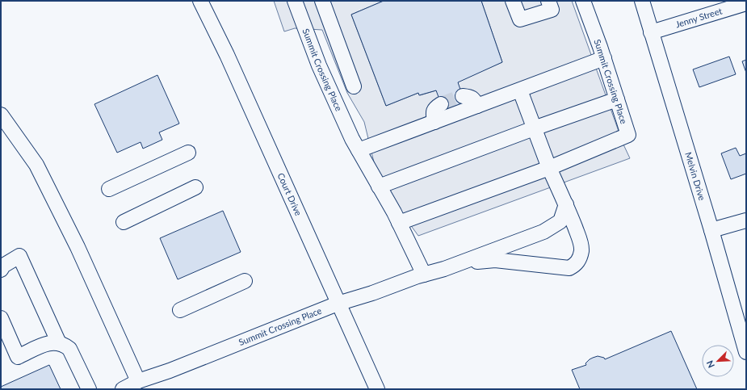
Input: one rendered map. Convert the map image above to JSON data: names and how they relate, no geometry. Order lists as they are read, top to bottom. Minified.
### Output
{"streets":{"street":["Jenny Street","Summit Crossing Place","Melvin Drive","Court Drive"]},"crossings":[["Jenny Street","Melvin Drive"],["Summit Crossing Place","Court Drive"]],"north":"bottom left"}
